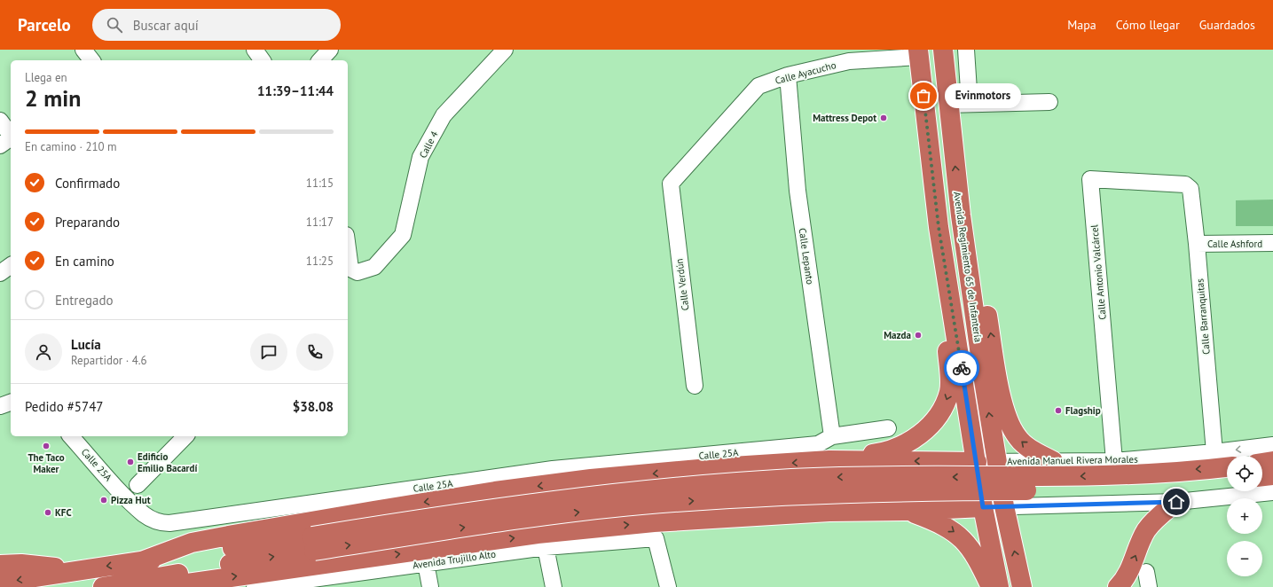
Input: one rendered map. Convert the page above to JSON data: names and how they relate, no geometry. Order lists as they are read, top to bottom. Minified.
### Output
{"streets":{"highway":["Avenida Regimiento 65 de Infantería"],"street":["Calle Ayacucho","Calle 4","Calle Ashford","Calle Lepanto","Calle Antonio Valcárcel","Calle Verdún","Calle Barranquitas","Calle 25A","Avenida Manuel Rivera Morales","Avenida Trujillo Alto"]},"crossings":[["Calle Ayacucho","Calle Lepanto"],["Calle Ayacucho","Avenida Regimiento 65 de Infantería"],["Calle Ayacucho","Calle Verdún"],["Calle Ashford","Calle Barranquitas"],["Calle Lepanto","Calle 25A"],["Avenida Regimiento 65 de Infantería","Avenida Manuel Rivera Morales"],["Calle Antonio Valcárcel","Calle Barranquitas"],["Calle Antonio Valcárcel","Avenida Manuel Rivera Morales"],["Calle Barranquitas","Avenida Manuel Rivera Morales"]],"places":["Evinmotors","Mattress Depot","Mazda","Flagship","The Taco Maker","Edificio Emilio Bacardí","Pizza Hut","KFC"],"page":{"header":"Parcelo","search":"Buscar aquí","nav":["Mapa","Cómo llegar","Guardados"],"heading":["2 min","Llega en","11:39–11:44"],"panel":["Lucía","Repartidor · 4.6","Pedido #5747","$38.08"],"bubble":"Evinmotors","bar":"En camino · 210 m","list":[["Confirmado","11:15"],["Preparando","11:17"],["En camino","11:25"],"Entregado"],"map_buttons":["+","−"]}}
